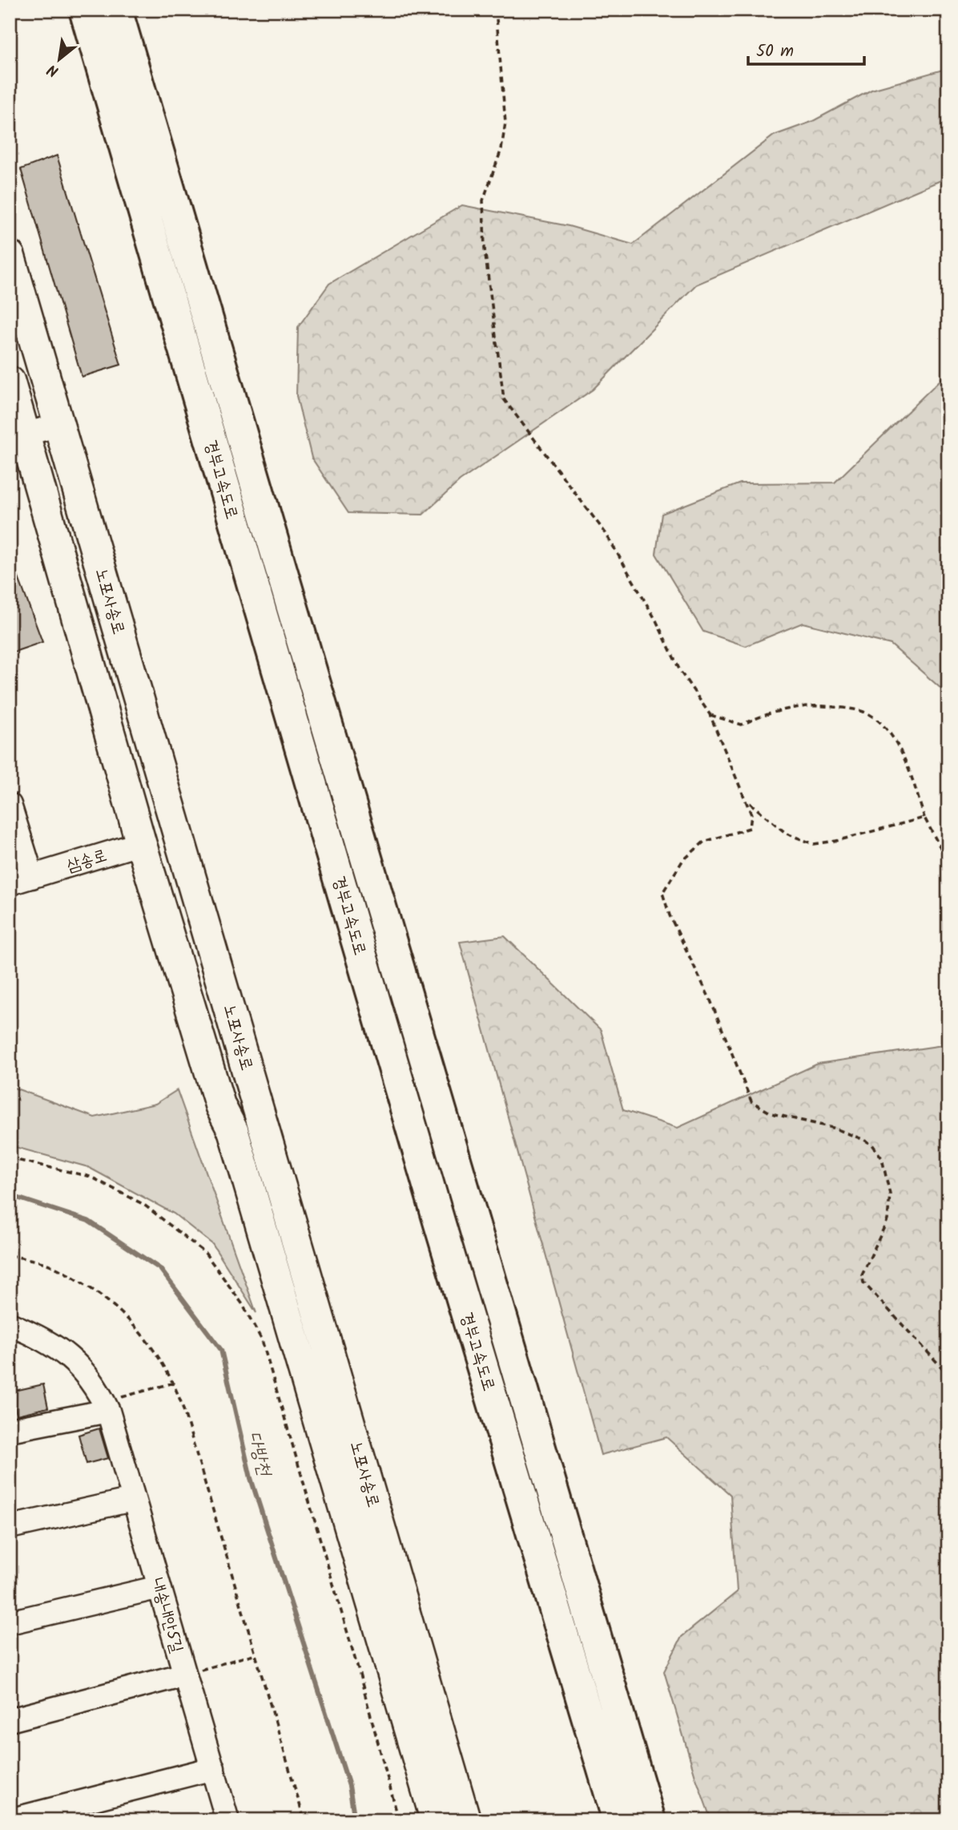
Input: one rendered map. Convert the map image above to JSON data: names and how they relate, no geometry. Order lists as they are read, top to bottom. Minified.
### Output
{"streets":{"highway":["경부고속도로"],"main road":["노포사송로"],"street":["삼송로","내송내안5길"]},"crossings":[["노포사송로","삼송로"]],"water":["다방천"],"scale_bar":"50 m","north":"bottom left"}
